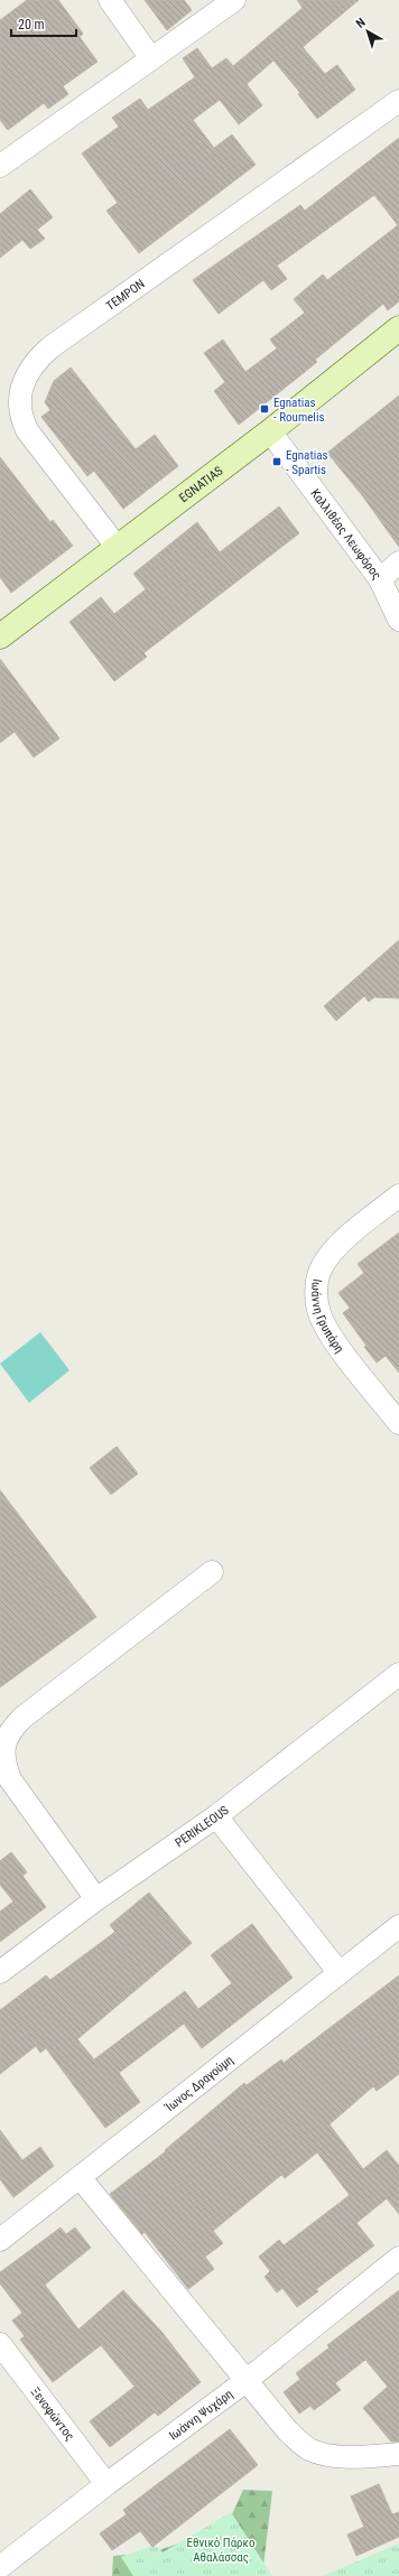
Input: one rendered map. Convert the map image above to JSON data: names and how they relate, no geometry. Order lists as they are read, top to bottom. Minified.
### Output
{"streets":{"street":["TEMPON","EGNATIAS","Καλλιθέας Λεωφόρος","Ιωάννη Γρυπάρη","PERIKLEOUS","Ίωνος Δραγούμη","Ξενοφώντος","Ιωάννη Ψυχάρη"]},"crossings":[["TEMPON","EGNATIAS"],["EGNATIAS","Καλλιθέας Λεωφόρος"],["Ξενοφώντος","Ιωάννη Ψυχάρη"]],"parks":["Εθνικό Πάρκο Αθαλάσσας"],"places":{"transit":["Egnatias - Roumelis","Egnatias - Spartis"]},"scale_bar":"20 m","north":"top left"}
